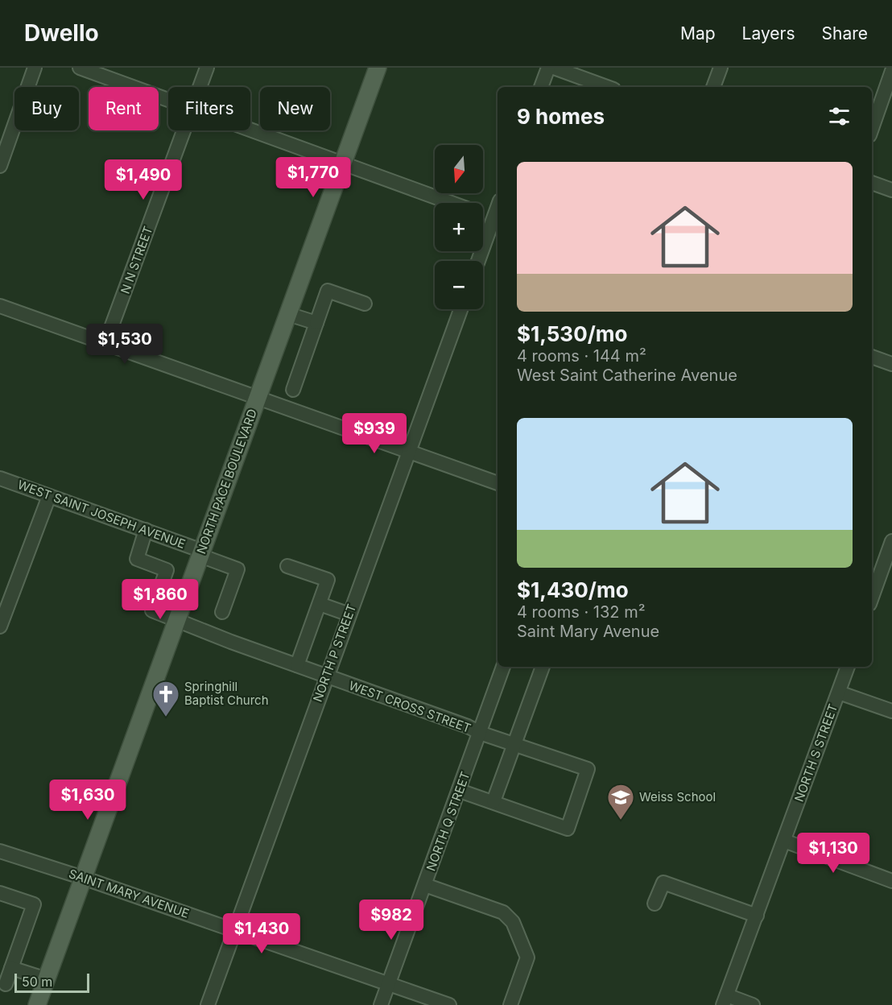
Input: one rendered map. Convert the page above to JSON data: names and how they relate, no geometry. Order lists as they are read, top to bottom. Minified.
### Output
{"streets":{"main road":["NORTH PACE BOULEVARD"],"street":["N N STREET","WEST SAINT JOSEPH AVENUE","NORTH P STREET","WEST CROSS STREET","NORTH S STREET","NORTH Q STREET","SAINT MARY AVENUE"]},"crossings":[["NORTH PACE BOULEVARD","WEST SAINT JOSEPH AVENUE"],["NORTH PACE BOULEVARD","WEST CROSS STREET"],["NORTH PACE BOULEVARD","SAINT MARY AVENUE"],["WEST SAINT JOSEPH AVENUE","WEST CROSS STREET"],["NORTH P STREET","WEST CROSS STREET"],["NORTH P STREET","SAINT MARY AVENUE"],["WEST CROSS STREET","NORTH Q STREET"],["NORTH Q STREET","SAINT MARY AVENUE"]],"places":{"church":["Springhill Baptist Church"],"school or university":["Weiss School"]},"scale_bar":"50 m","north":"bottom","page":{"header":"Dwello","nav":["Map","Layers","Share"],"chip":["Buy","Rent","Filters","New"],"heading":"9 homes","map_buttons":["+","−"],"list":[{"name":"$1,530/mo","note":"4 rooms · 144 m² · West Saint Catherine Avenue"},{"name":"$1,430/mo","note":"4 rooms · 132 m² · Saint Mary Avenue"}],"price":["$1,770","$1,490","$1,530","$939","$1,860","$1,630","$1,130","$982","$1,430"],"scale":"50 m"}}
